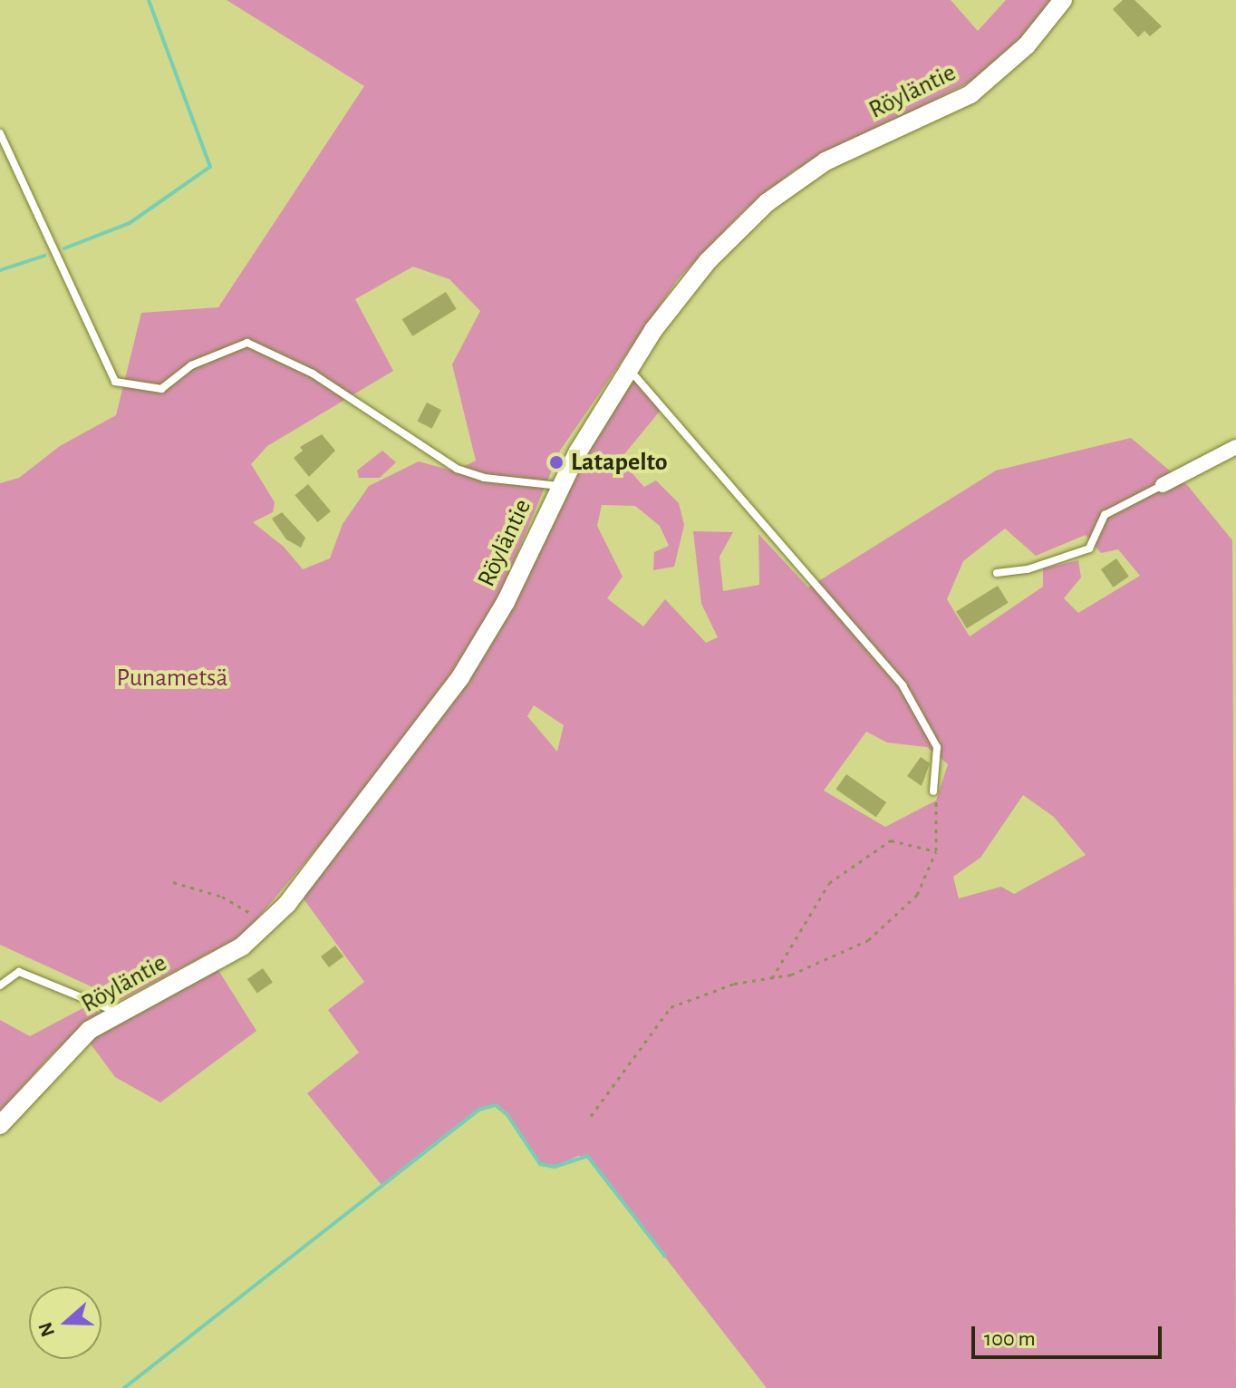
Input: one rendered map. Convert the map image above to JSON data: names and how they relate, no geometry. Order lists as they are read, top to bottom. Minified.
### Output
{"streets":{"street":["Röyläntie"]},"parks":["Punametsä"],"places":["Latapelto"],"scale_bar":"100 m","north":"left"}
